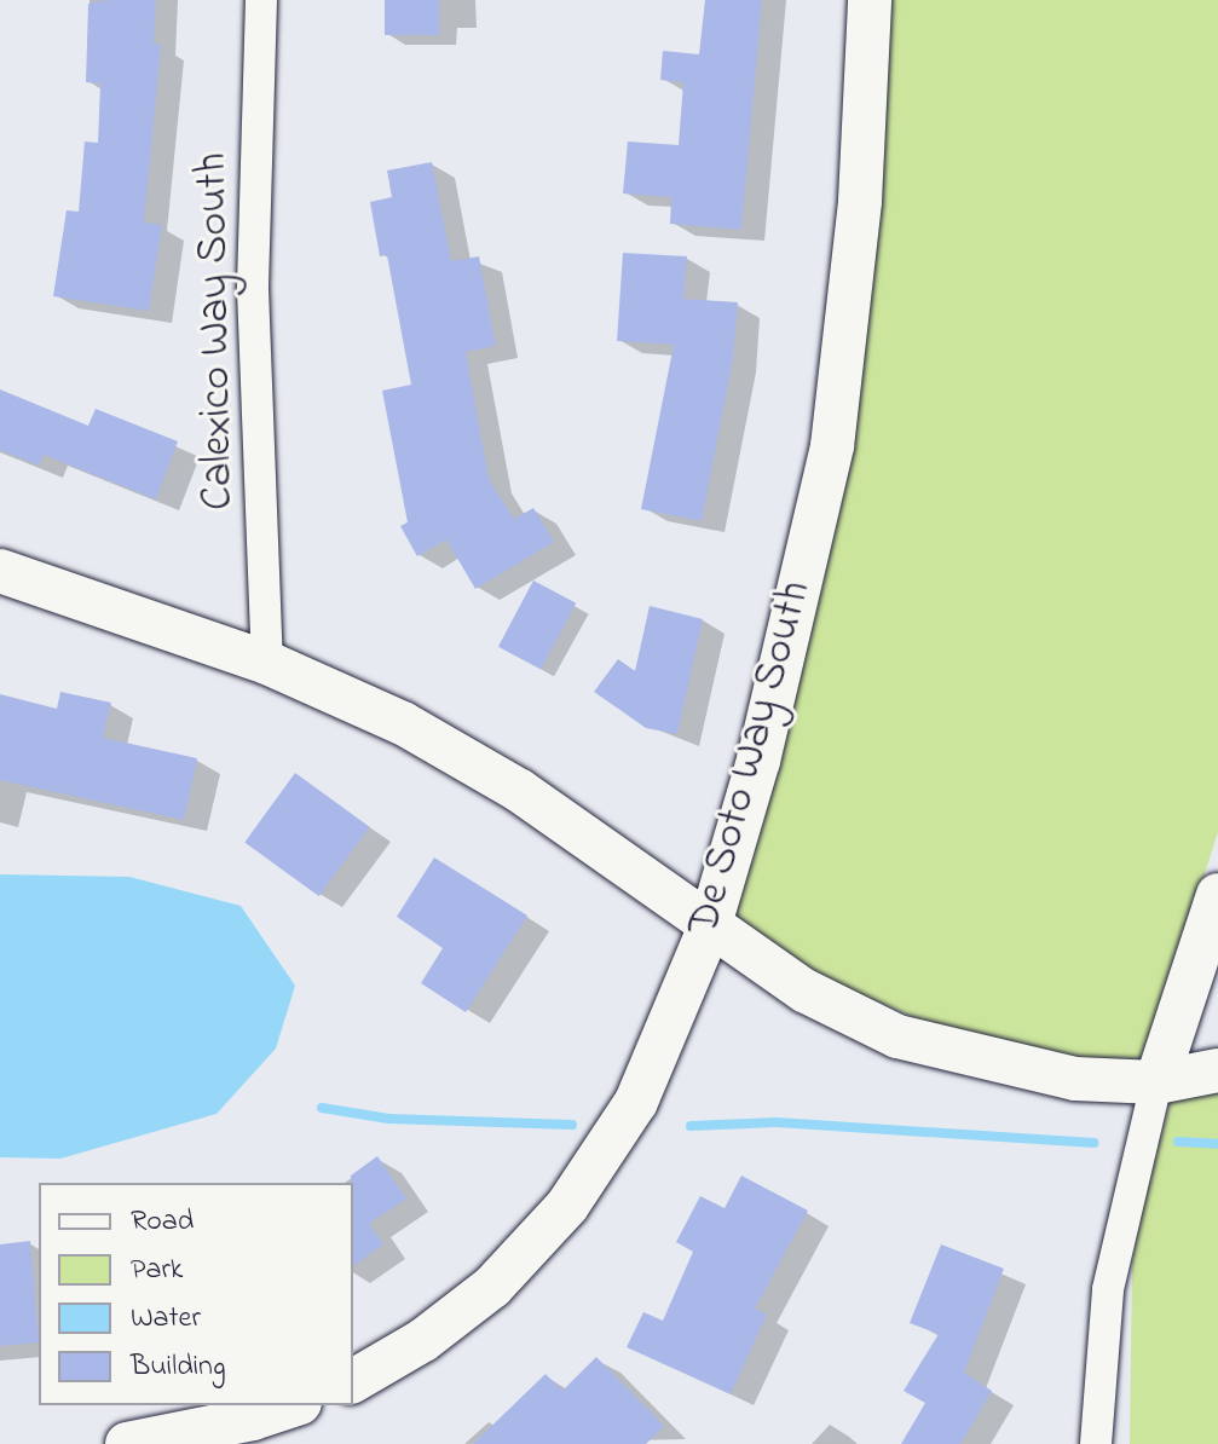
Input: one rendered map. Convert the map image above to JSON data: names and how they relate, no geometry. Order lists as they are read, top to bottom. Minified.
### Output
{"streets":{"street":["Calexico Way South","De Soto Way South"]},"legend":["Road","Park","Water","Building"]}
